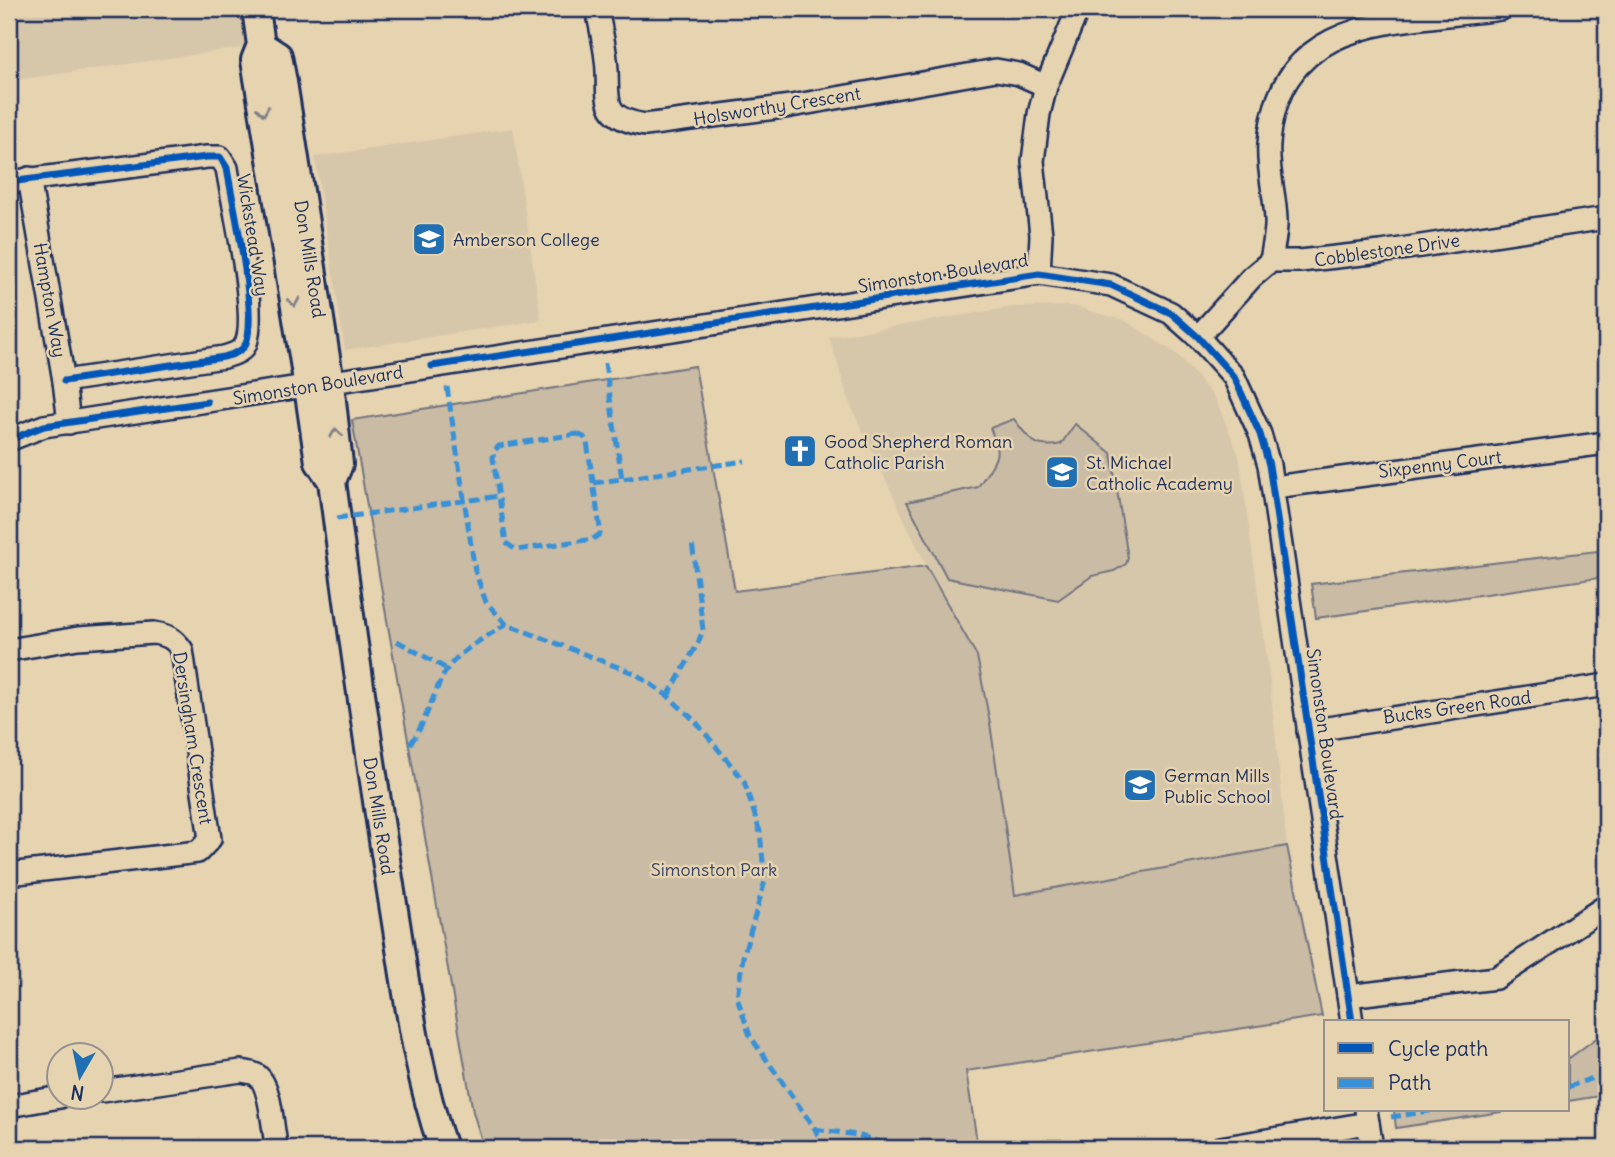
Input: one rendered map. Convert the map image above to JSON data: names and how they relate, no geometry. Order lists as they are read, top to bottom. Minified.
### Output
{"streets":{"main road":["Don Mills Road"],"street":["Holsworthy Crescent","Wickstead Way","Cobblestone Drive","Simonston Boulevard","Hampton Way","Sixpenny Court","Bucks Green Road","Dersingham Crescent"]},"crossings":[["Wickstead Way","Hampton Way"],["Don Mills Road","Simonston Boulevard"],["Simonston Boulevard","Hampton Way"],["Simonston Boulevard","Sixpenny Court"],["Simonston Boulevard","Bucks Green Road"]],"parks":["Simonston Park"],"places":{"school or university":["Amberson College","St. Michael Catholic Academy","German Mills Public School"],"church":["Good Shepherd Roman Catholic Parish"]},"legend":["Cycle path","Path"],"north":"bottom"}
